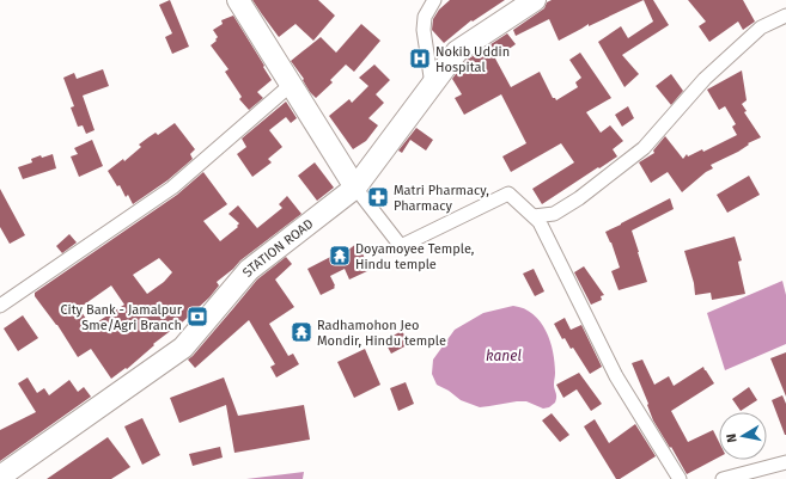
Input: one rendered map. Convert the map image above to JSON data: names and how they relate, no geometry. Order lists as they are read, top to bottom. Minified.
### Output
{"streets":{"main road":["STATION ROAD"]},"water":["kanel"],"places":{"hospital":["Nokib Uddin Hospital"],"pharmacy":["Matri Pharmacy, Pharmacy"],"temple":["Doyamoyee Temple, Hindu temple","Radhamohon Jeo Mondir, Hindu temple"],"bank":["City Bank - Jamalpur Sme/Agri Branch"]},"north":"left"}
